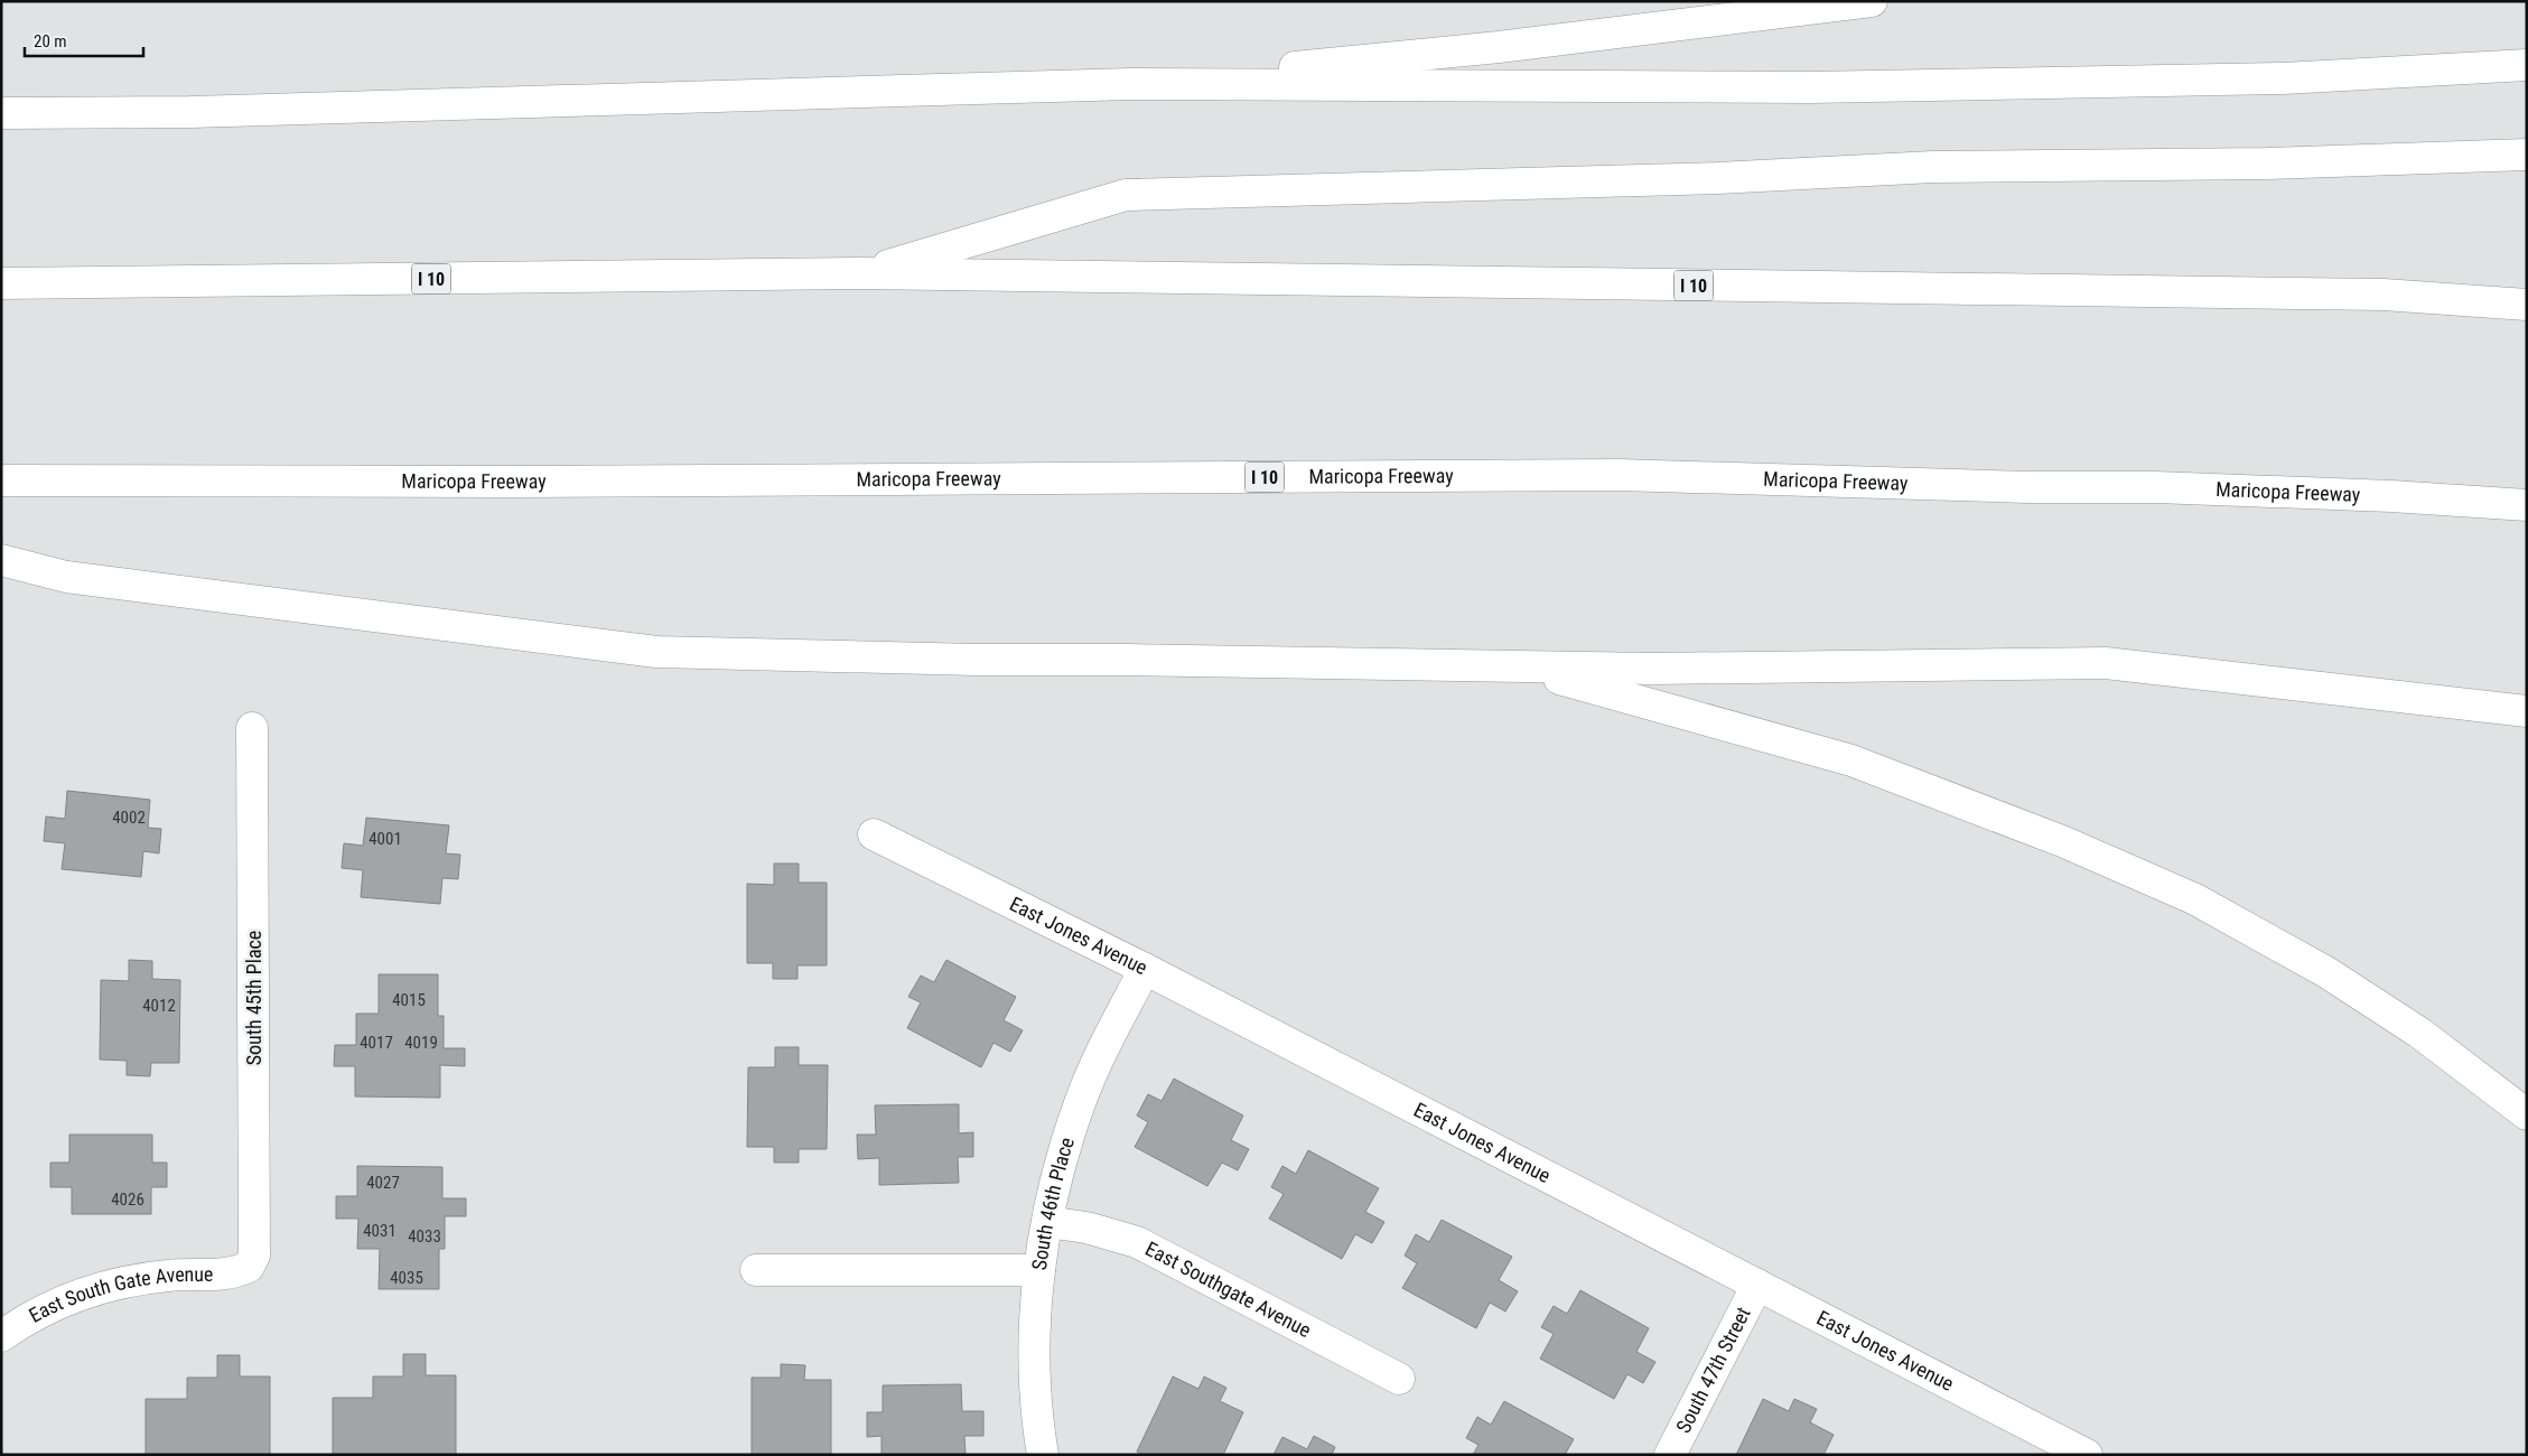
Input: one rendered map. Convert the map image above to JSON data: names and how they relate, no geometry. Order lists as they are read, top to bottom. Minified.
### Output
{"streets":{"main road":["I 10","Maricopa Freeway","East Jones Avenue","South 45th Place","South 46th Place","East Southgate Avenue","East South Gate Avenue","South 47th Street"]},"crossings":[["East Jones Avenue","South 46th Place"],["East Jones Avenue","South 47th Street"],["South 45th Place","East South Gate Avenue"],["South 46th Place","East Southgate Avenue"]],"house_numbers":["4002","4001","4015","4012","4017","4019","4027","4026","4031","4033","4035"],"scale_bar":"20 m"}
